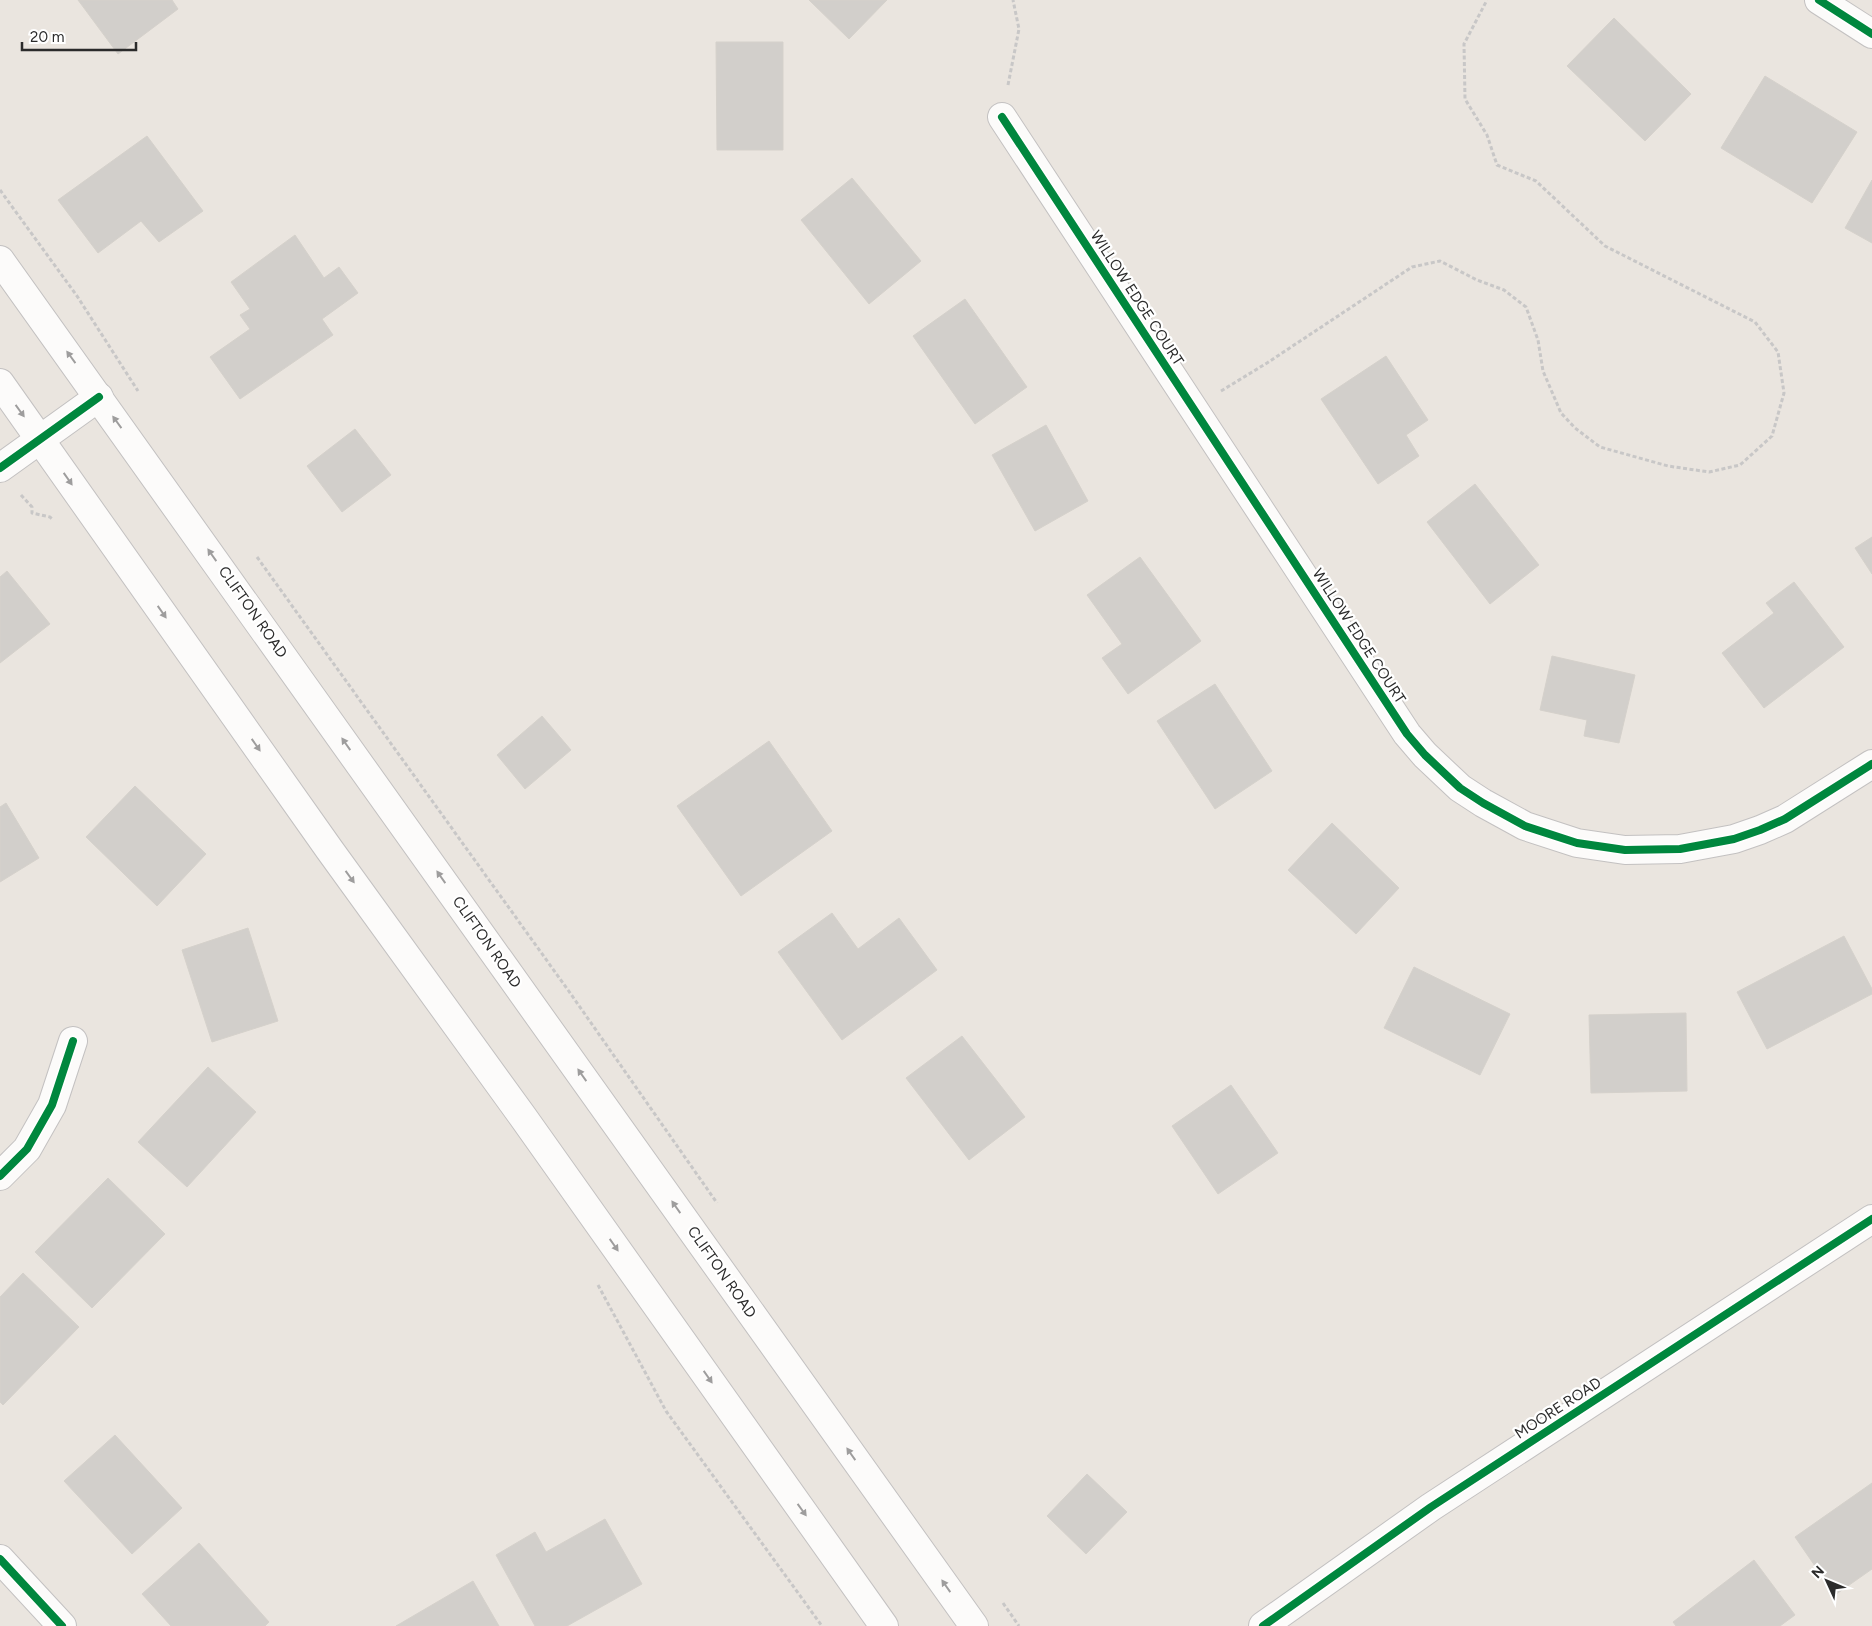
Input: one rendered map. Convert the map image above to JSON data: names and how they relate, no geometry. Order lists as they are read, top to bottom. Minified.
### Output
{"streets":{"main road":["WILLOW EDGE COURT","CLIFTON ROAD","MOORE ROAD"]},"scale_bar":"20 m","north":"top left"}
